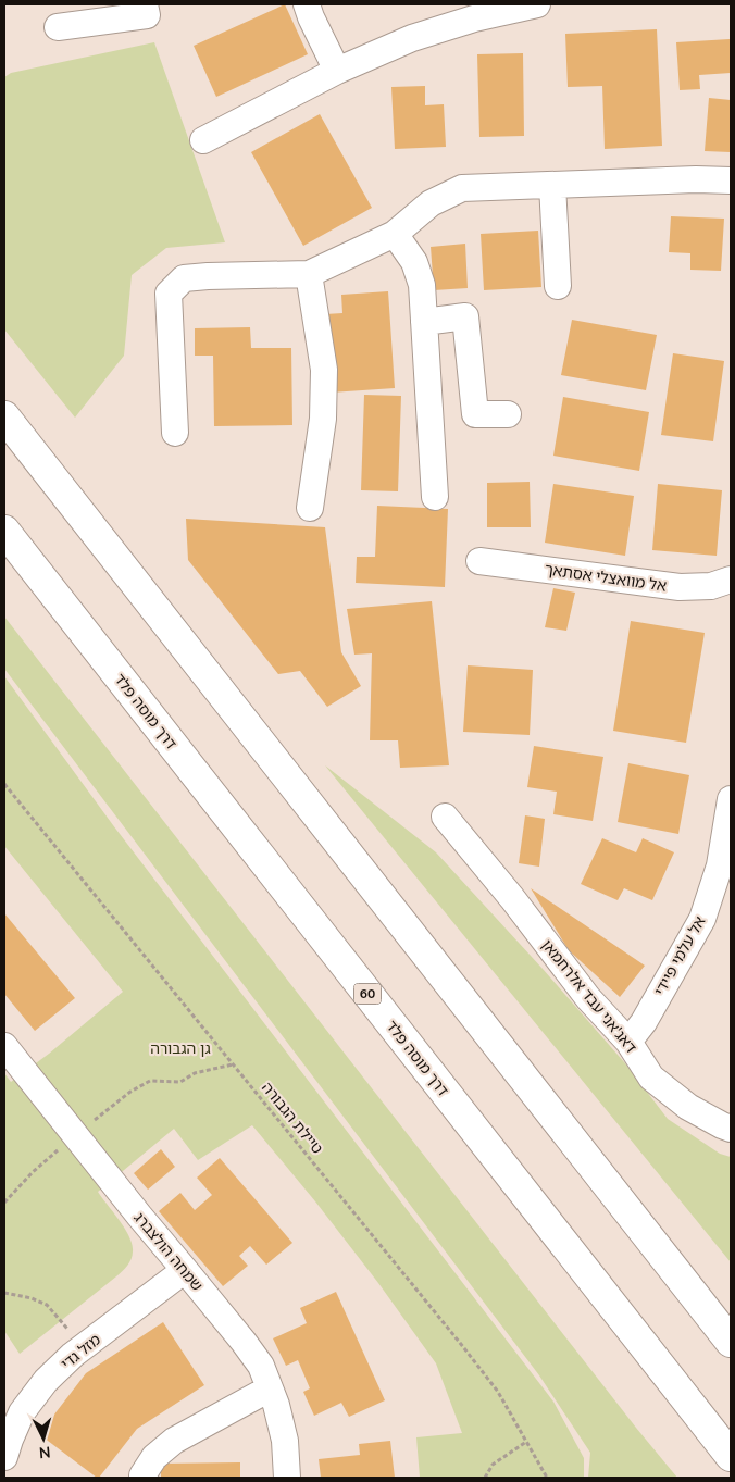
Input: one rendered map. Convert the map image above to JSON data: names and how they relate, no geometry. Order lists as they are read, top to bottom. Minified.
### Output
{"streets":{"highway":["דרך מוסה פלד","60"],"street":["אל מוואצלי אסתאך","אל עלמי פיידי","דאג'אני עבד אלרחמאן","שמחה הולצברג","מזל גדי"],"path":["טיילת הגבורה"]},"crossings":[["אל עלמי פיידי","דאג'אני עבד אלרחמאן"],["שמחה הולצברג","מזל גדי"]],"parks":["גן הגבורה"],"north":"bottom"}
